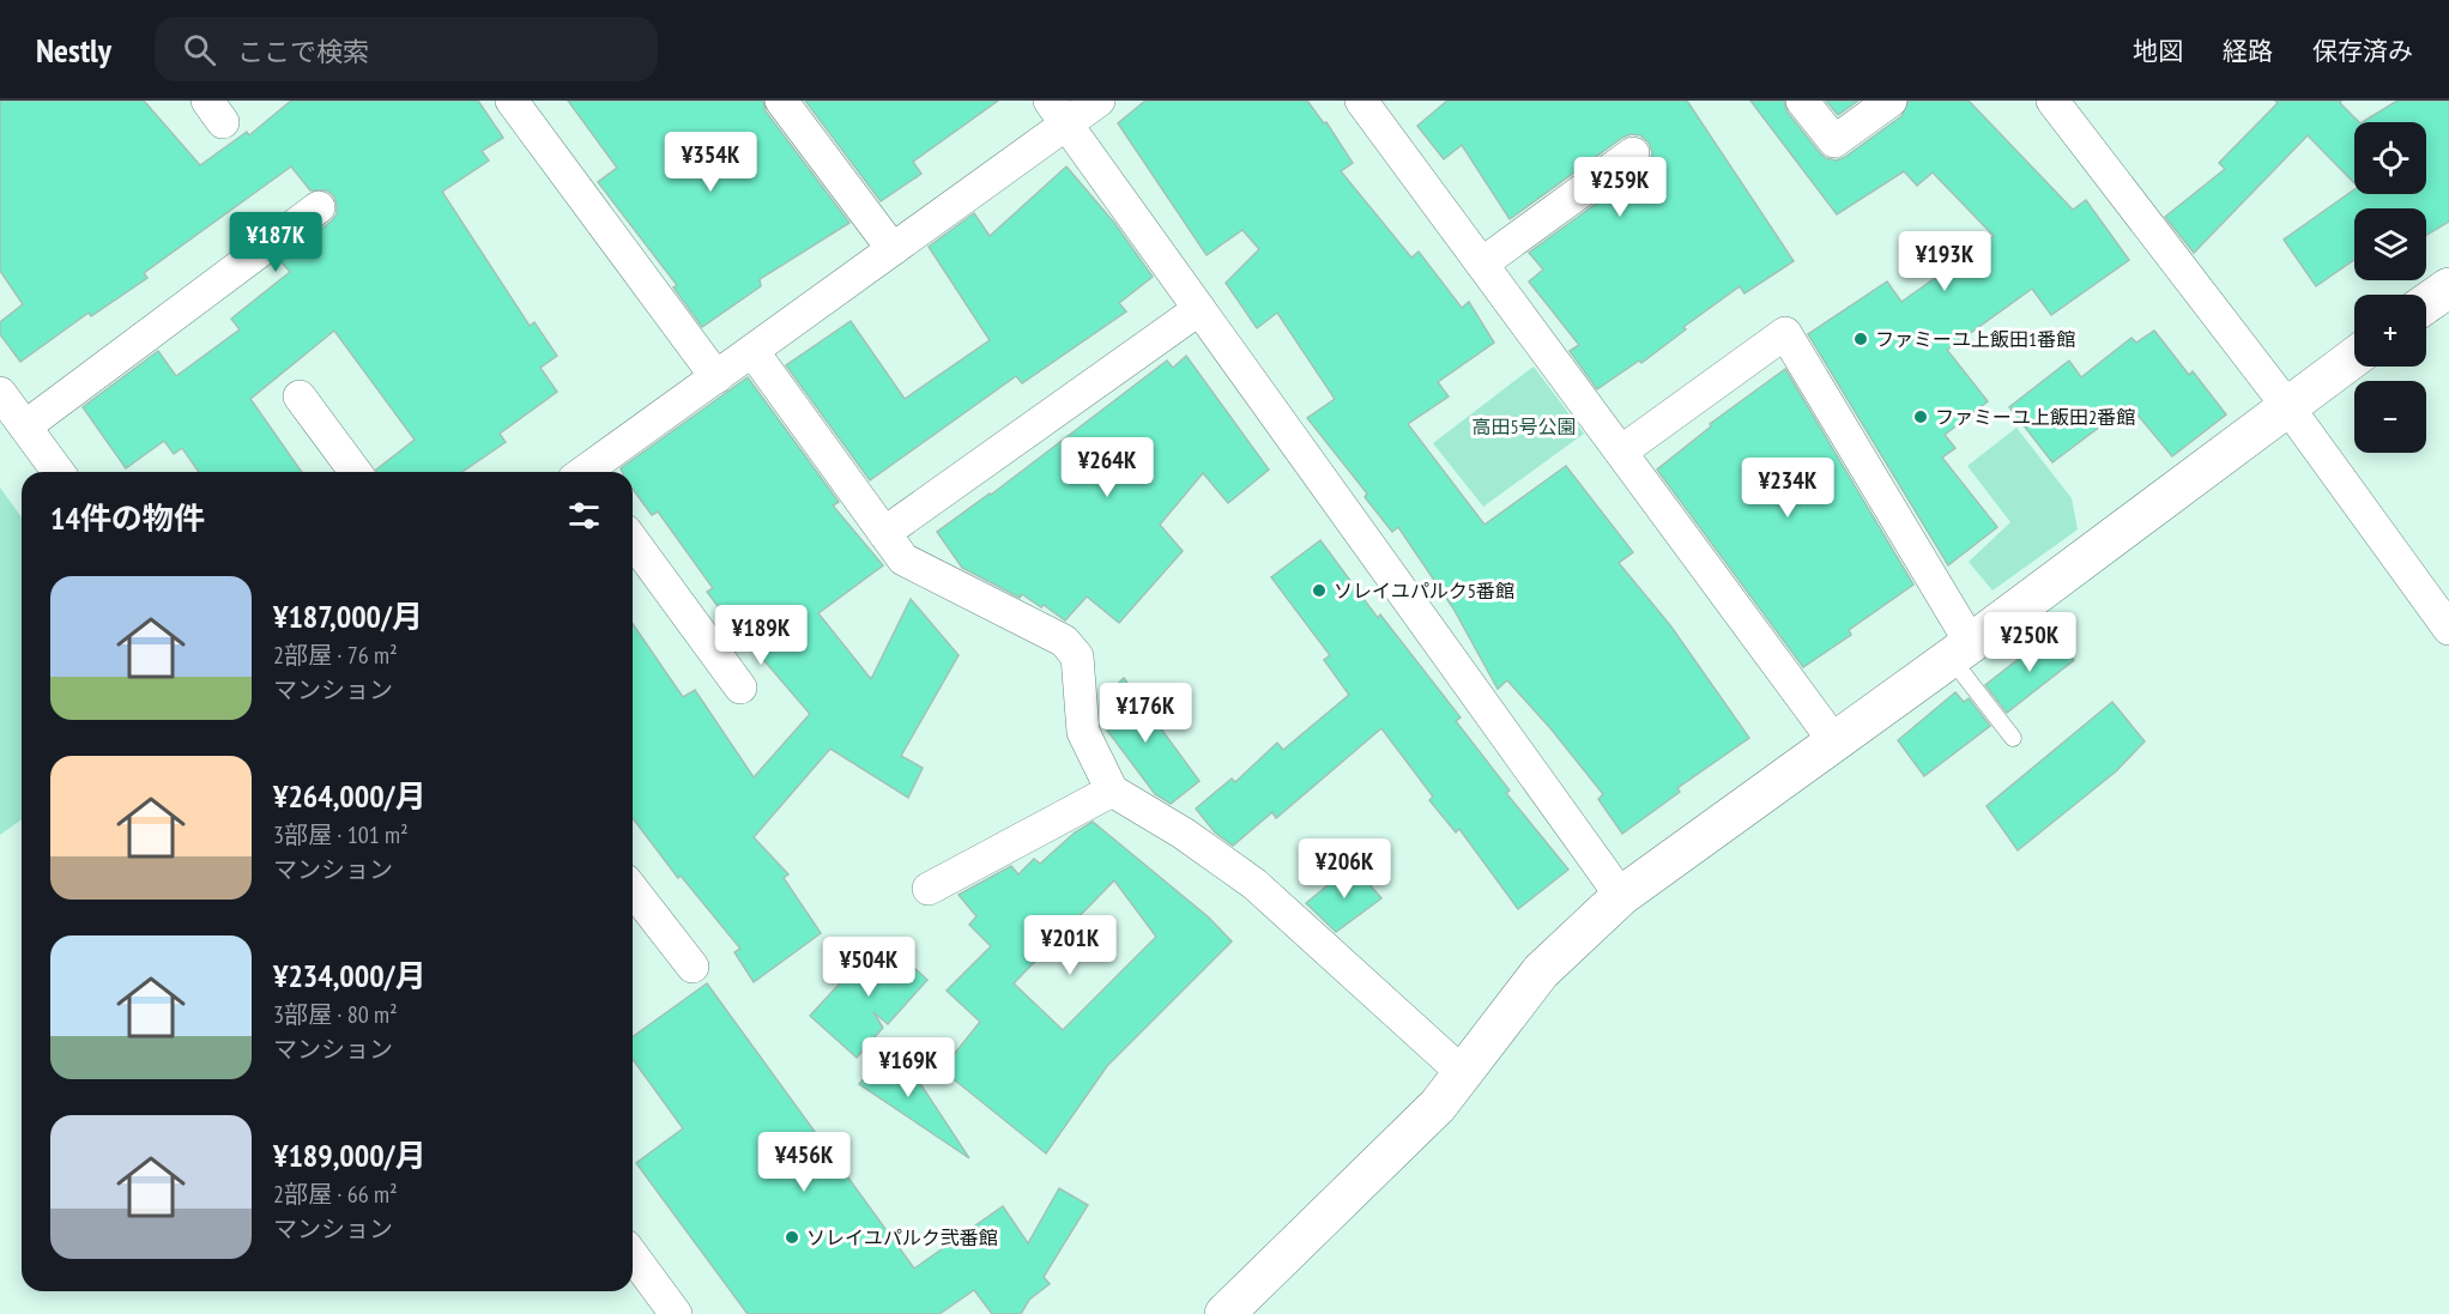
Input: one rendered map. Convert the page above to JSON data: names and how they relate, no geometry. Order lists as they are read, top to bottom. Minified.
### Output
{"parks":["高田5号公園"],"places":["ファミーユ上飯田1番館","ファミーユ上飯田2番館","ソレイユパルク5番館","ソレイユパルク弐番館"],"page":{"header":"Nestly","search":"ここで検索","nav":["地図","経路","保存済み"],"map_buttons":["+","−"],"price":["¥354K","¥259K","¥187K","¥193K","¥264K","¥234K","¥189K","¥250K","¥176K","¥206K","¥201K","¥504K","¥169K","¥456K"],"heading":"14件の物件","list":[{"name":"¥187,000/月","note":"2部屋 · 76 m² · マンション"},{"name":"¥264,000/月","note":"3部屋 · 101 m² · マンション"},{"name":"¥234,000/月","note":"3部屋 · 80 m² · マンション"},{"name":"¥189,000/月","note":"2部屋 · 66 m² · マンション"}]}}
